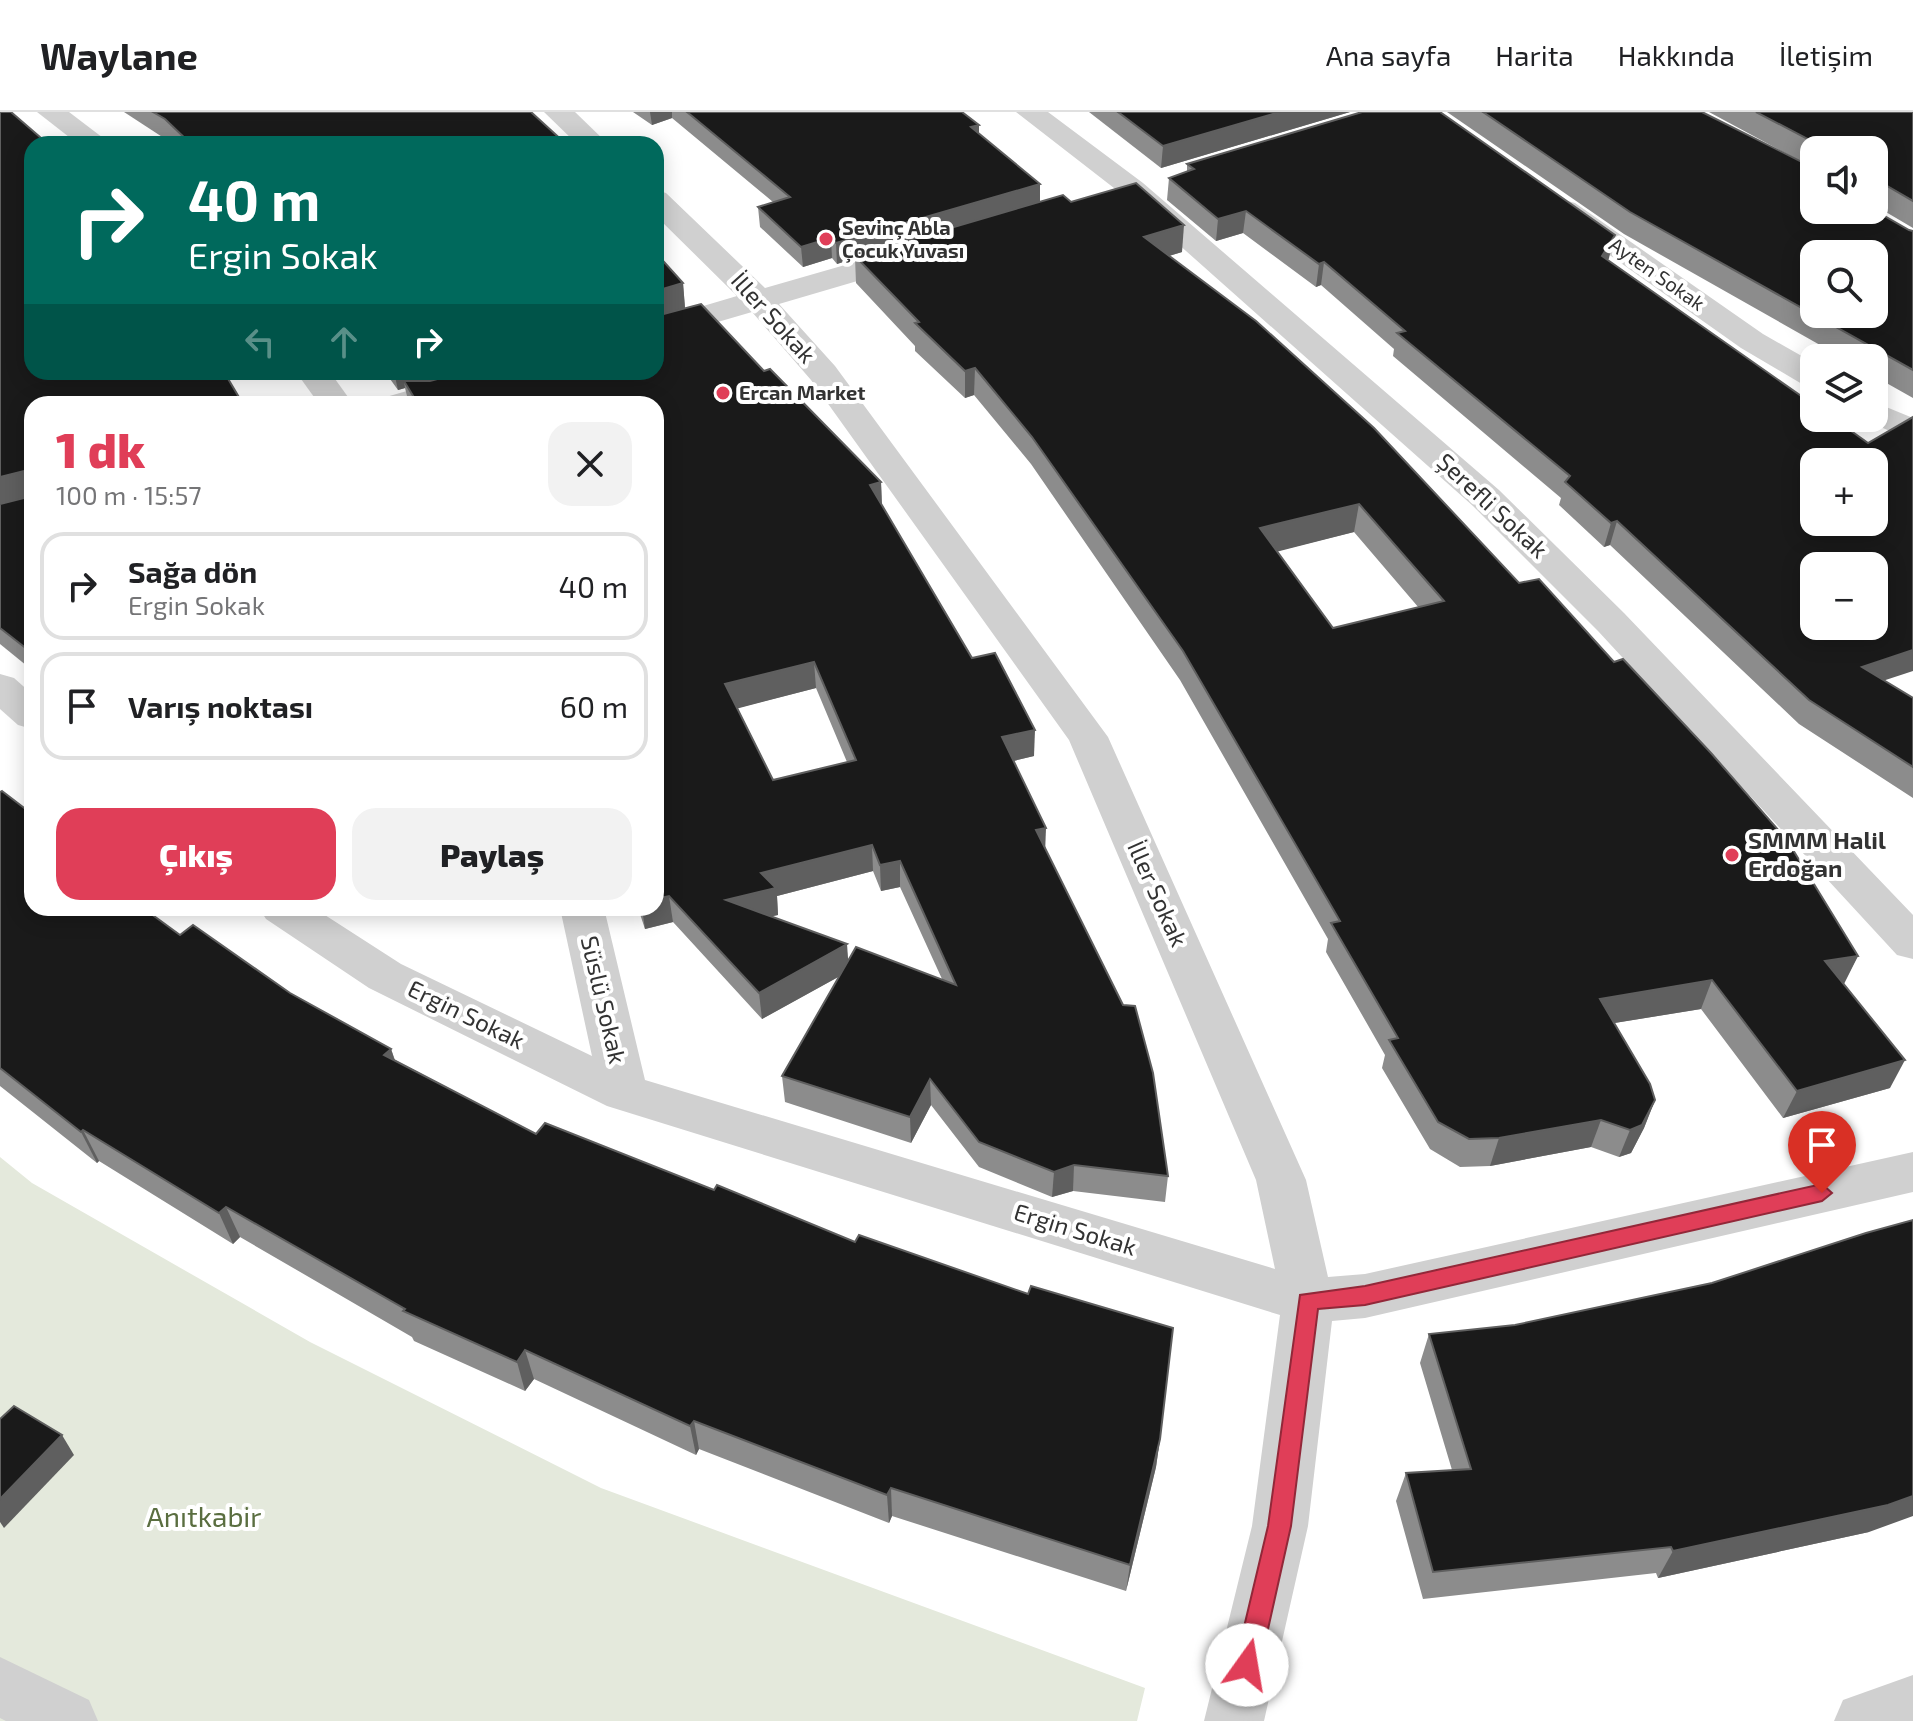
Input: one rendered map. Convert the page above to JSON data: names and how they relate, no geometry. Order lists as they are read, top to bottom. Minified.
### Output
{"streets":{"street":["Ayten Sokak","İller Sokak","Şerefli Sokak","Süslü Sokak","Ergin Sokak"]},"crossings":[["İller Sokak","Ergin Sokak"],["Süslü Sokak","Ergin Sokak"]],"parks":["Anıtkabir"],"places":["Sevinç Abla Çocuk Yuvası","Ercan Market","SMMM Halil Erdoğan"],"page":{"header":"Waylane","nav":["Ana sayfa","Harita","Hakkında","İletişim"],"map_buttons":["+","−"],"turn":["40 m","Ergin Sokak"],"heading":["1 dk","100 m · 15:57"],"list":[{"name":"Sağa dön","note":"Ergin Sokak","value":"40 m"},{"name":"Varış noktası","value":"60 m"}],"buttons":["Çıkış","Paylaş"]}}
